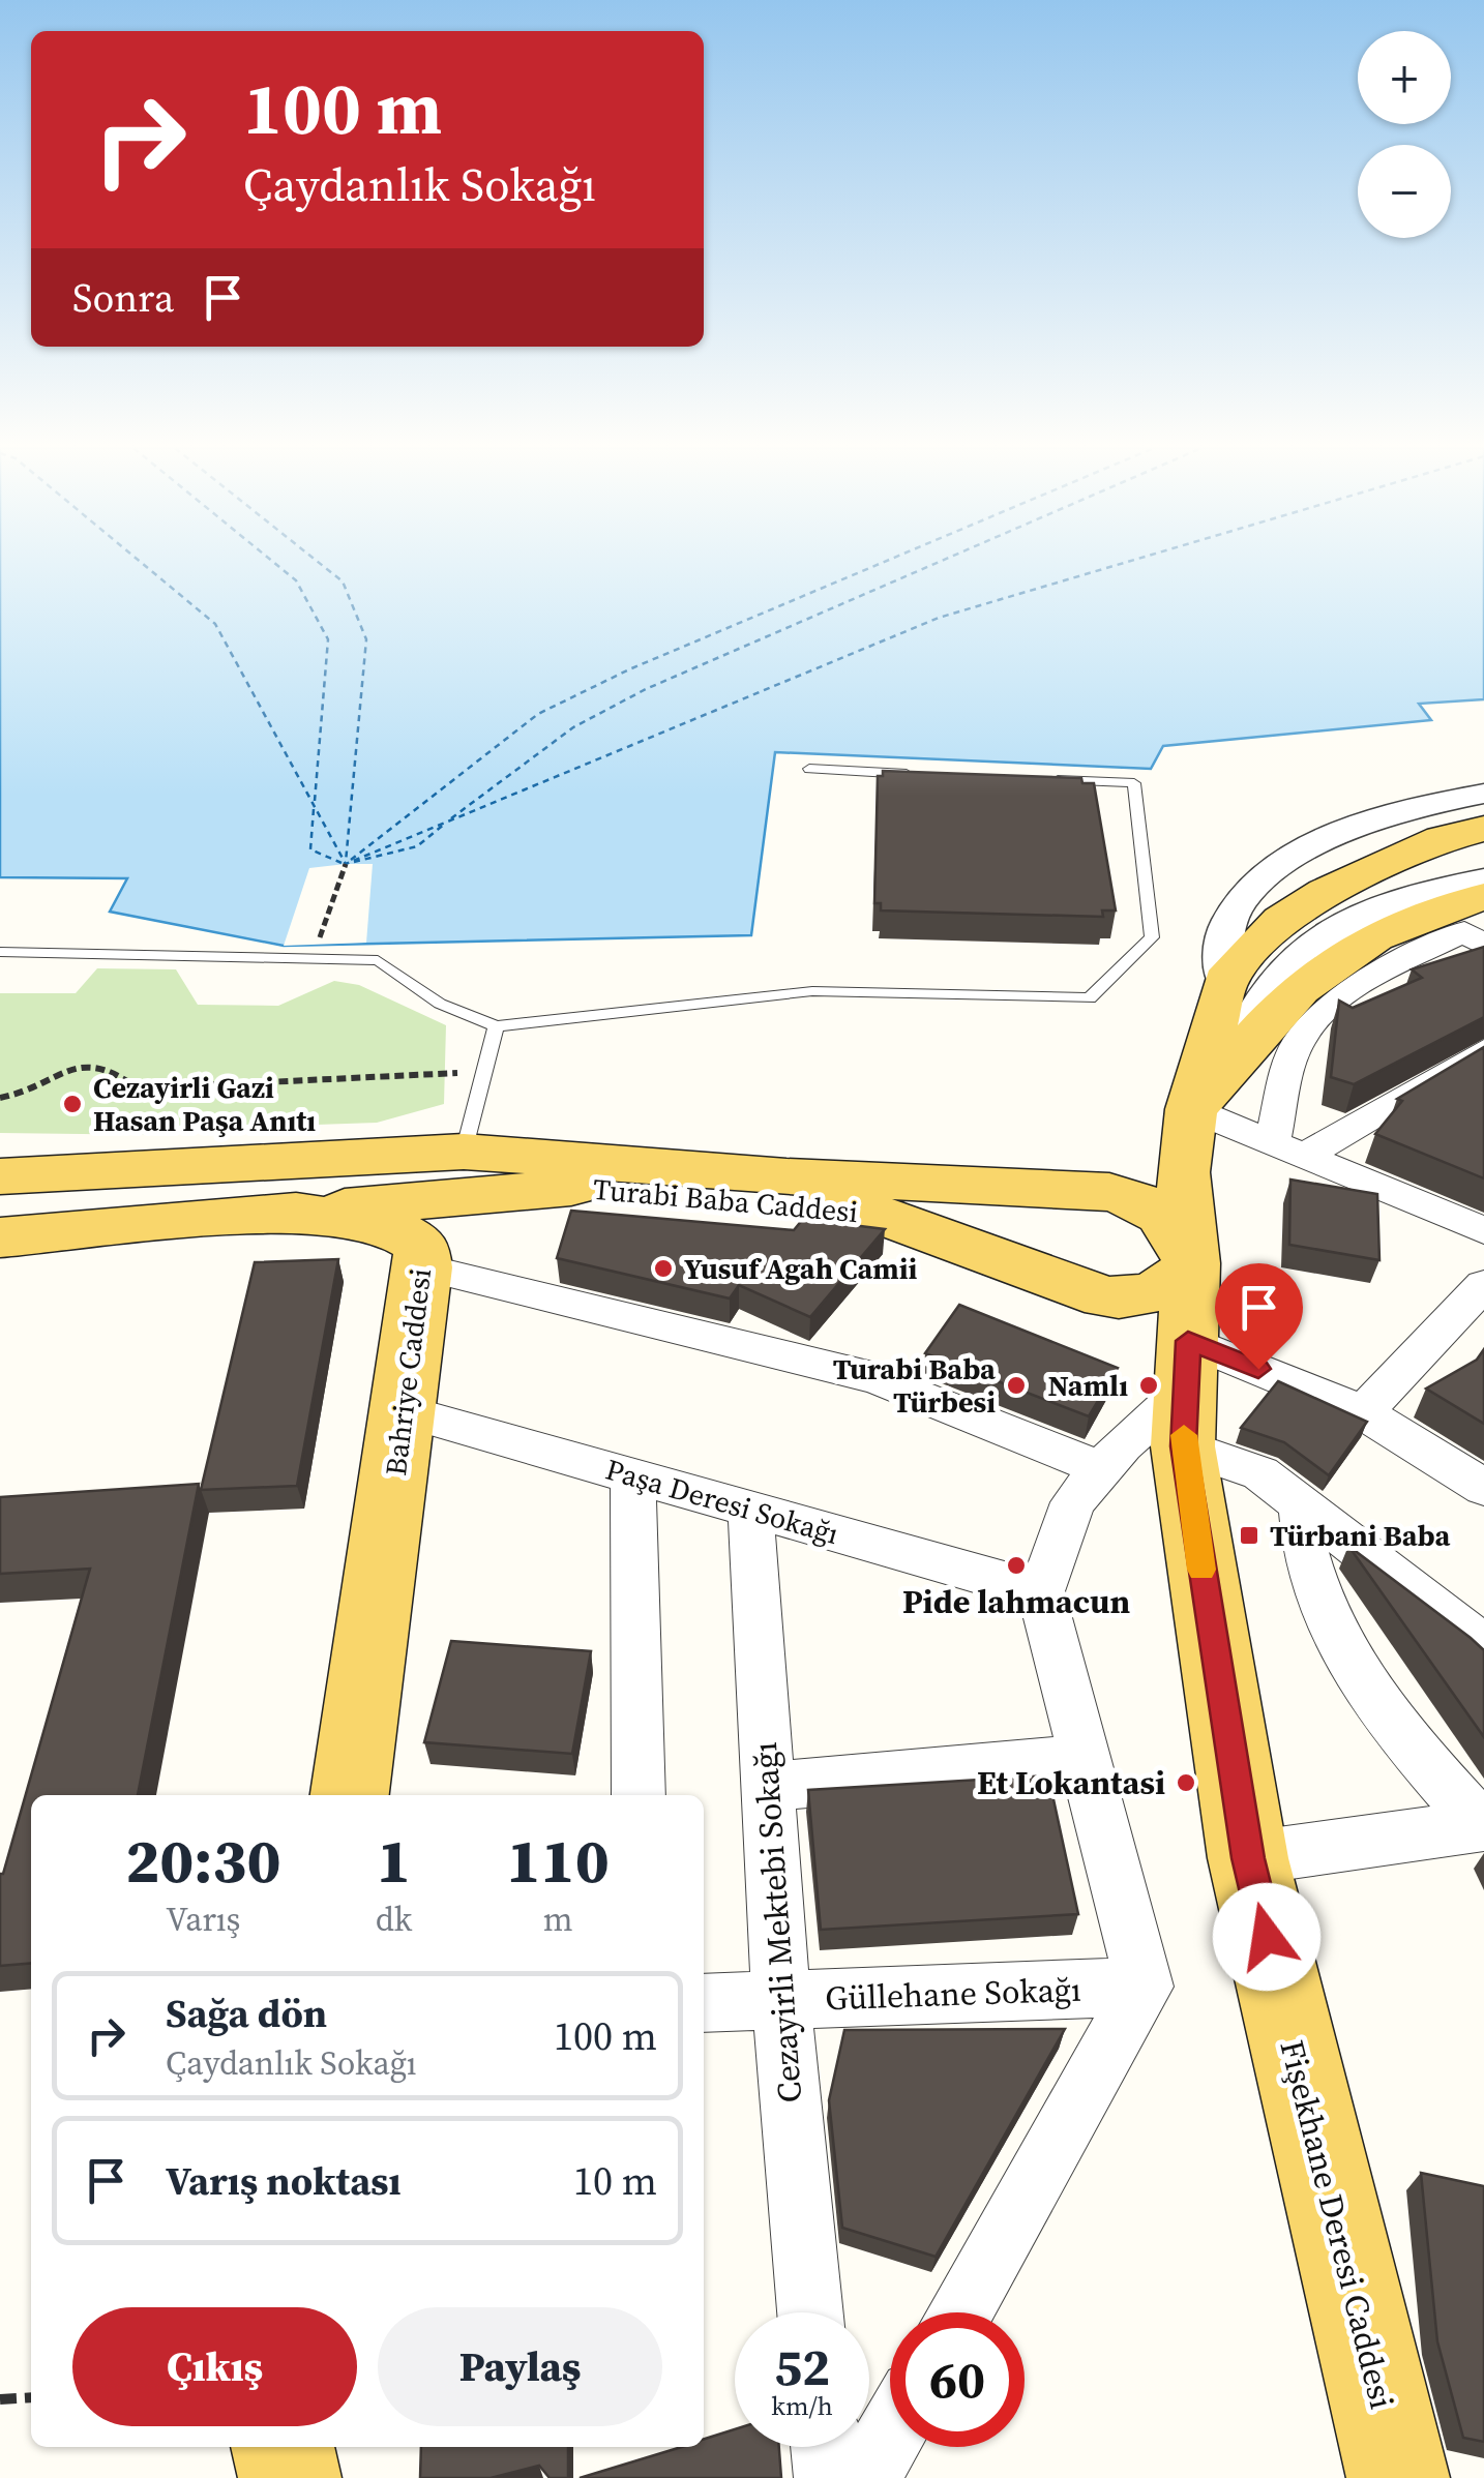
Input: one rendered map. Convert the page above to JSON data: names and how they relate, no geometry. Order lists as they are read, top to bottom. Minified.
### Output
{"streets":{"main road":["Turabi Baba Caddesi","Bahriye Caddesi","Fişekhane Deresi Caddesi"],"street":["Paşa Deresi Sokağı","Cezayirli Mektebi Sokağı","Güllehane Sokağı"]},"crossings":[["Turabi Baba Caddesi","Bahriye Caddesi"],["Turabi Baba Caddesi","Fişekhane Deresi Caddesi"],["Bahriye Caddesi","Paşa Deresi Sokağı"],["Paşa Deresi Sokağı","Cezayirli Mektebi Sokağı"],["Cezayirli Mektebi Sokağı","Güllehane Sokağı"]],"places":{"other":["Cezayirli Gazi Hasan Paşa Anıtı","Yusuf Agah Camii","Turabi Baba Türbesi","Namlı","Pide lahmacun","Et Lokantasi"],"transit":["Türbani Baba"]},"page":{"map_buttons":["+","−"],"turn":["100 m","Çaydanlık Sokağı"],"then":"Sonra","eta":["20:30","Varış","1","dk","110","m"],"list":[{"name":"Sağa dön","note":"Çaydanlık Sokağı","value":"100 m"},{"name":"Varış noktası","value":"10 m"}],"buttons":["Çıkış","Paylaş"],"speed":"52 km/h","limit":"60"}}
